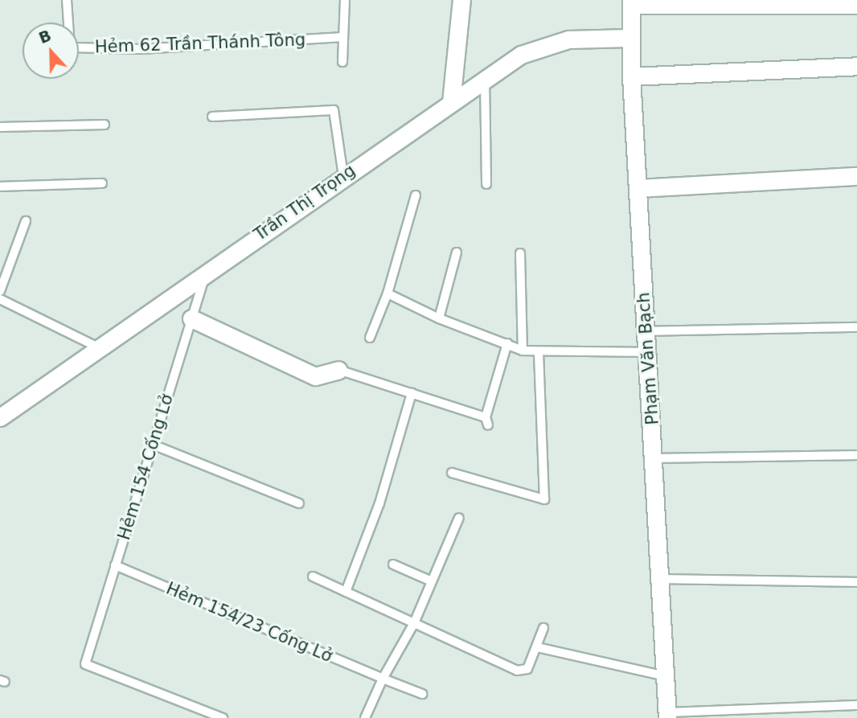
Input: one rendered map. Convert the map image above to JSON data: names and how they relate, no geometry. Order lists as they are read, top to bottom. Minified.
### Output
{"streets":{"street":["Trần Thị Trọng","Phạm Văn Bạch"],"lane":["Hẻm 62 Trần Thánh Tông","Hẻm 154 Cống Lở","Hẻm 154/23 Cống Lở"]},"crossings":[["Trần Thị Trọng","Phạm Văn Bạch"],["Trần Thị Trọng","Hẻm 154 Cống Lở"],["Hẻm 154 Cống Lở","Hẻm 154/23 Cống Lở"]],"north":"top"}
